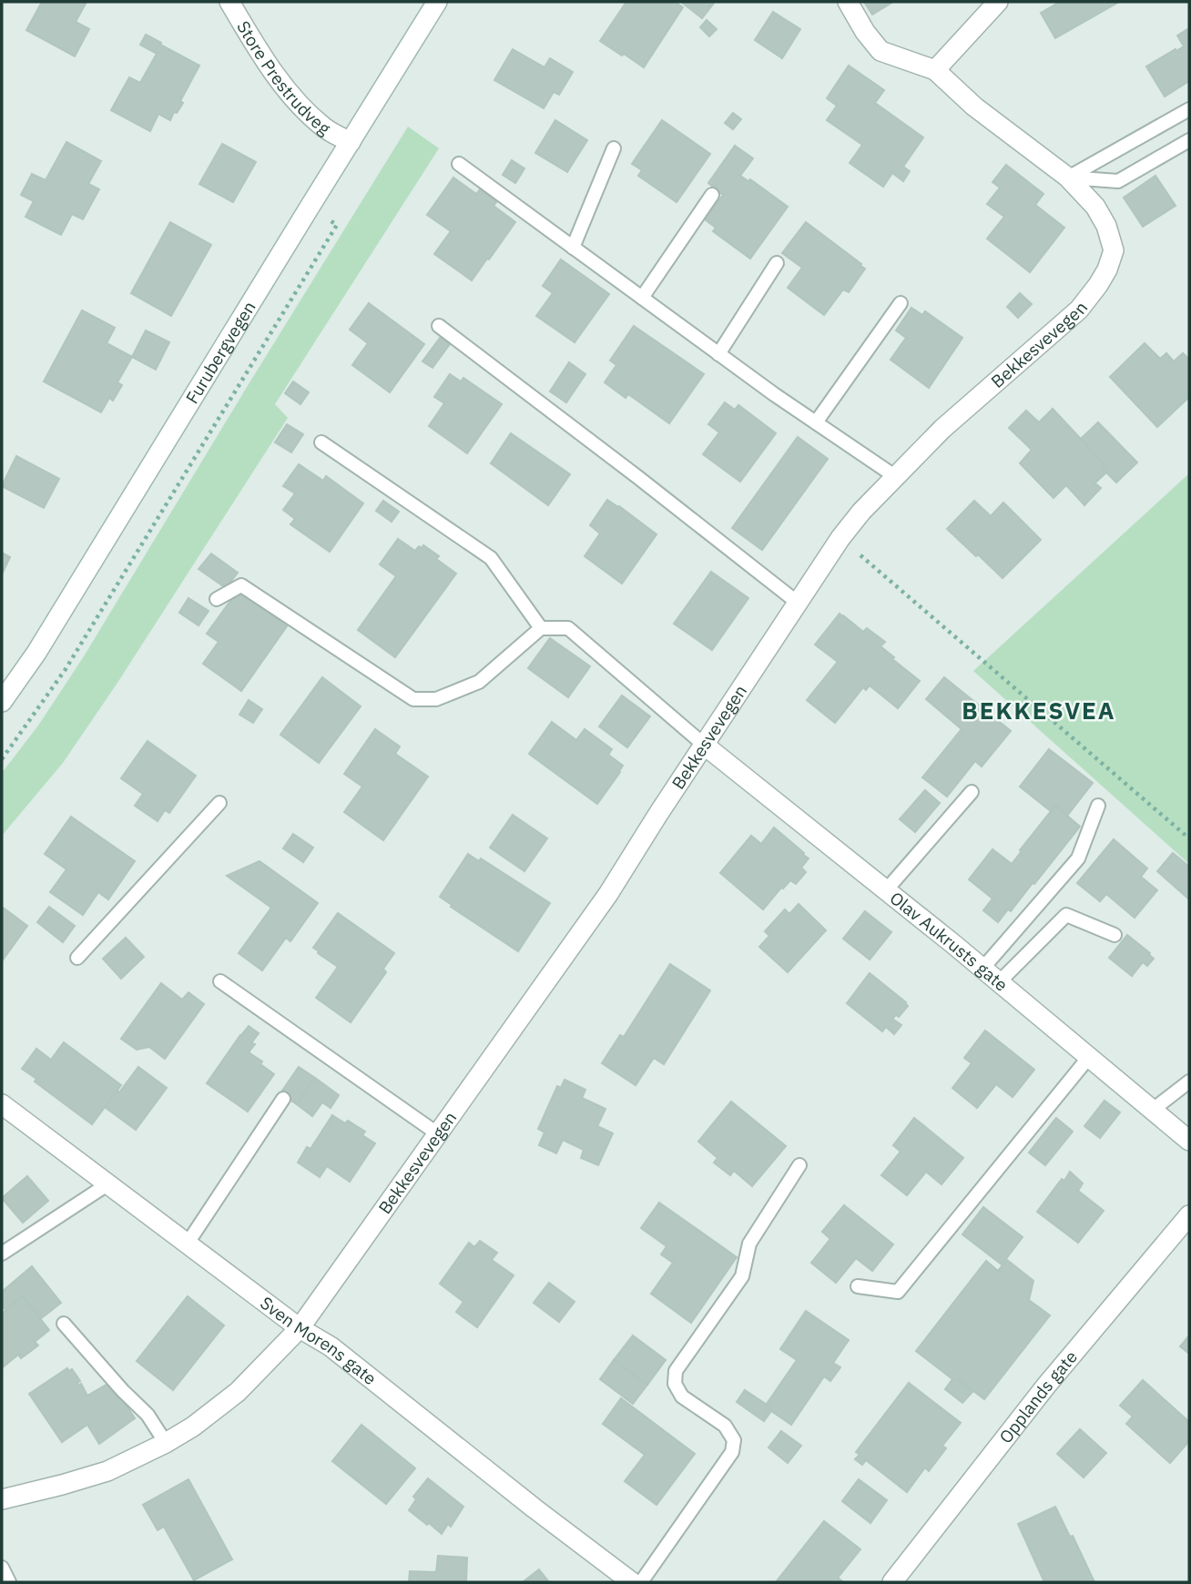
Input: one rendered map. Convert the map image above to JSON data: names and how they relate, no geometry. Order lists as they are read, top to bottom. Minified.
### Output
{"streets":{"street":["Store Prestrudveg","Bekkesvevegen","Furubergvegen","Olav Aukrusts gate","Sven Morens gate","Opplands gate"]},"crossings":[["Store Prestrudveg","Furubergvegen"],["Bekkesvevegen","Olav Aukrusts gate"],["Bekkesvevegen","Sven Morens gate"]],"districts":["BEKKESVEA"]}
